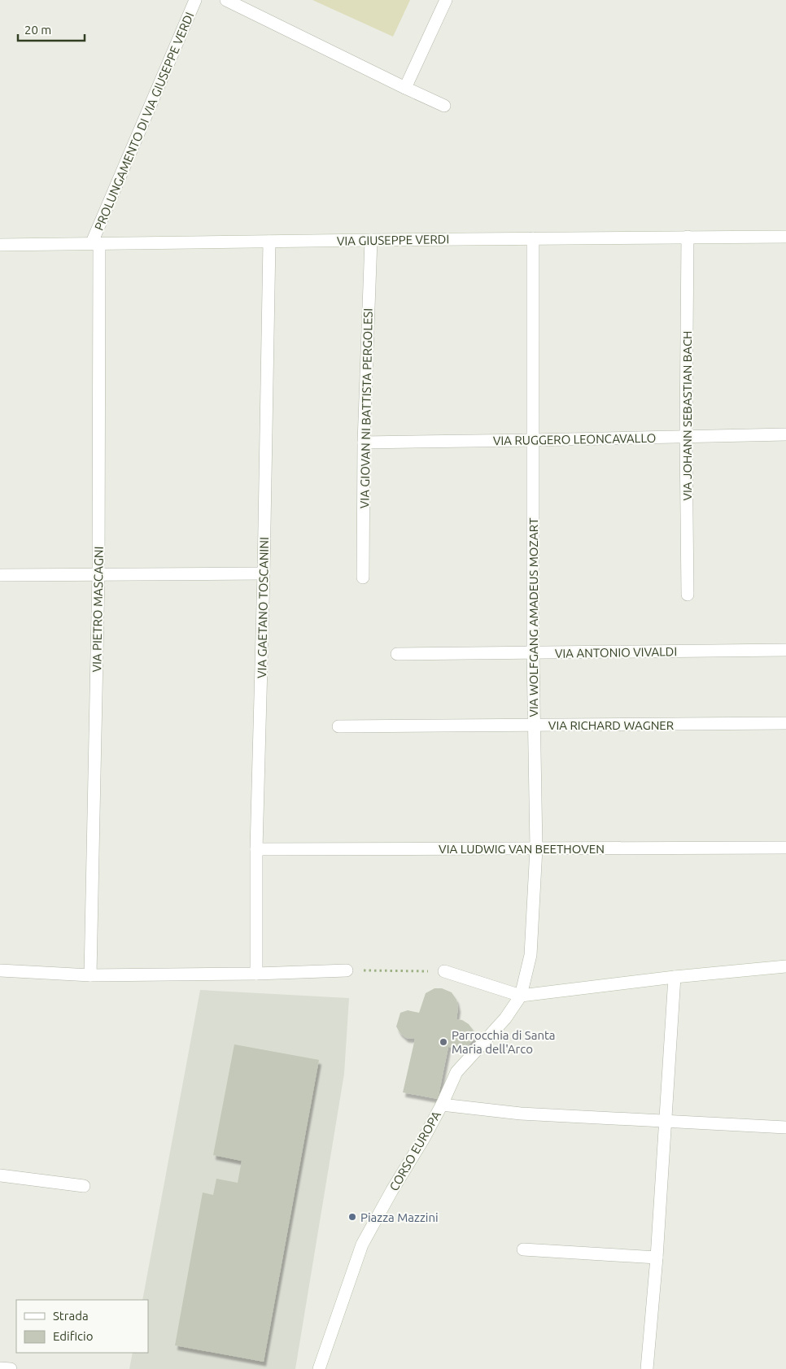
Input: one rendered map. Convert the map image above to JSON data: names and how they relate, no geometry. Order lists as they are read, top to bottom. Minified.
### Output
{"streets":{"street":["PROLUNGAMENTO DI VIA GIUSEPPE VERDI","VIA GIUSEPPE VERDI","VIA GIOVAN NI BATTISTA PERGOLESI","VIA JOHANN SEBASTIAN BACH","VIA RUGGERO LEONCAVALLO","VIA GAETANO TOSCANINI","VIA PIETRO MASCAGNI","VIA WOLFGANG AMADEUS MOZART","VIA ANTONIO VIVALDI","VIA RICHARD WAGNER","VIA LUDWIG VAN BEETHOVEN","CORSO EUROPA"]},"crossings":[["PROLUNGAMENTO DI VIA GIUSEPPE VERDI","VIA GIUSEPPE VERDI"],["PROLUNGAMENTO DI VIA GIUSEPPE VERDI","VIA PIETRO MASCAGNI"],["VIA GIUSEPPE VERDI","VIA GIOVAN NI BATTISTA PERGOLESI"],["VIA GIUSEPPE VERDI","VIA JOHANN SEBASTIAN BACH"],["VIA GIUSEPPE VERDI","VIA GAETANO TOSCANINI"],["VIA GIUSEPPE VERDI","VIA PIETRO MASCAGNI"],["VIA GIUSEPPE VERDI","VIA WOLFGANG AMADEUS MOZART"],["VIA GIOVAN NI BATTISTA PERGOLESI","VIA RUGGERO LEONCAVALLO"],["VIA JOHANN SEBASTIAN BACH","VIA RUGGERO LEONCAVALLO"],["VIA RUGGERO LEONCAVALLO","VIA WOLFGANG AMADEUS MOZART"],["VIA GAETANO TOSCANINI","VIA LUDWIG VAN BEETHOVEN"],["VIA WOLFGANG AMADEUS MOZART","VIA ANTONIO VIVALDI"],["VIA WOLFGANG AMADEUS MOZART","VIA RICHARD WAGNER"],["VIA WOLFGANG AMADEUS MOZART","VIA LUDWIG VAN BEETHOVEN"],["VIA WOLFGANG AMADEUS MOZART","CORSO EUROPA"]],"places":["Parrocchia di Santa Maria dell'Arco","Piazza Mazzini"],"legend":["Strada","Edificio"],"scale_bar":"20 m"}
